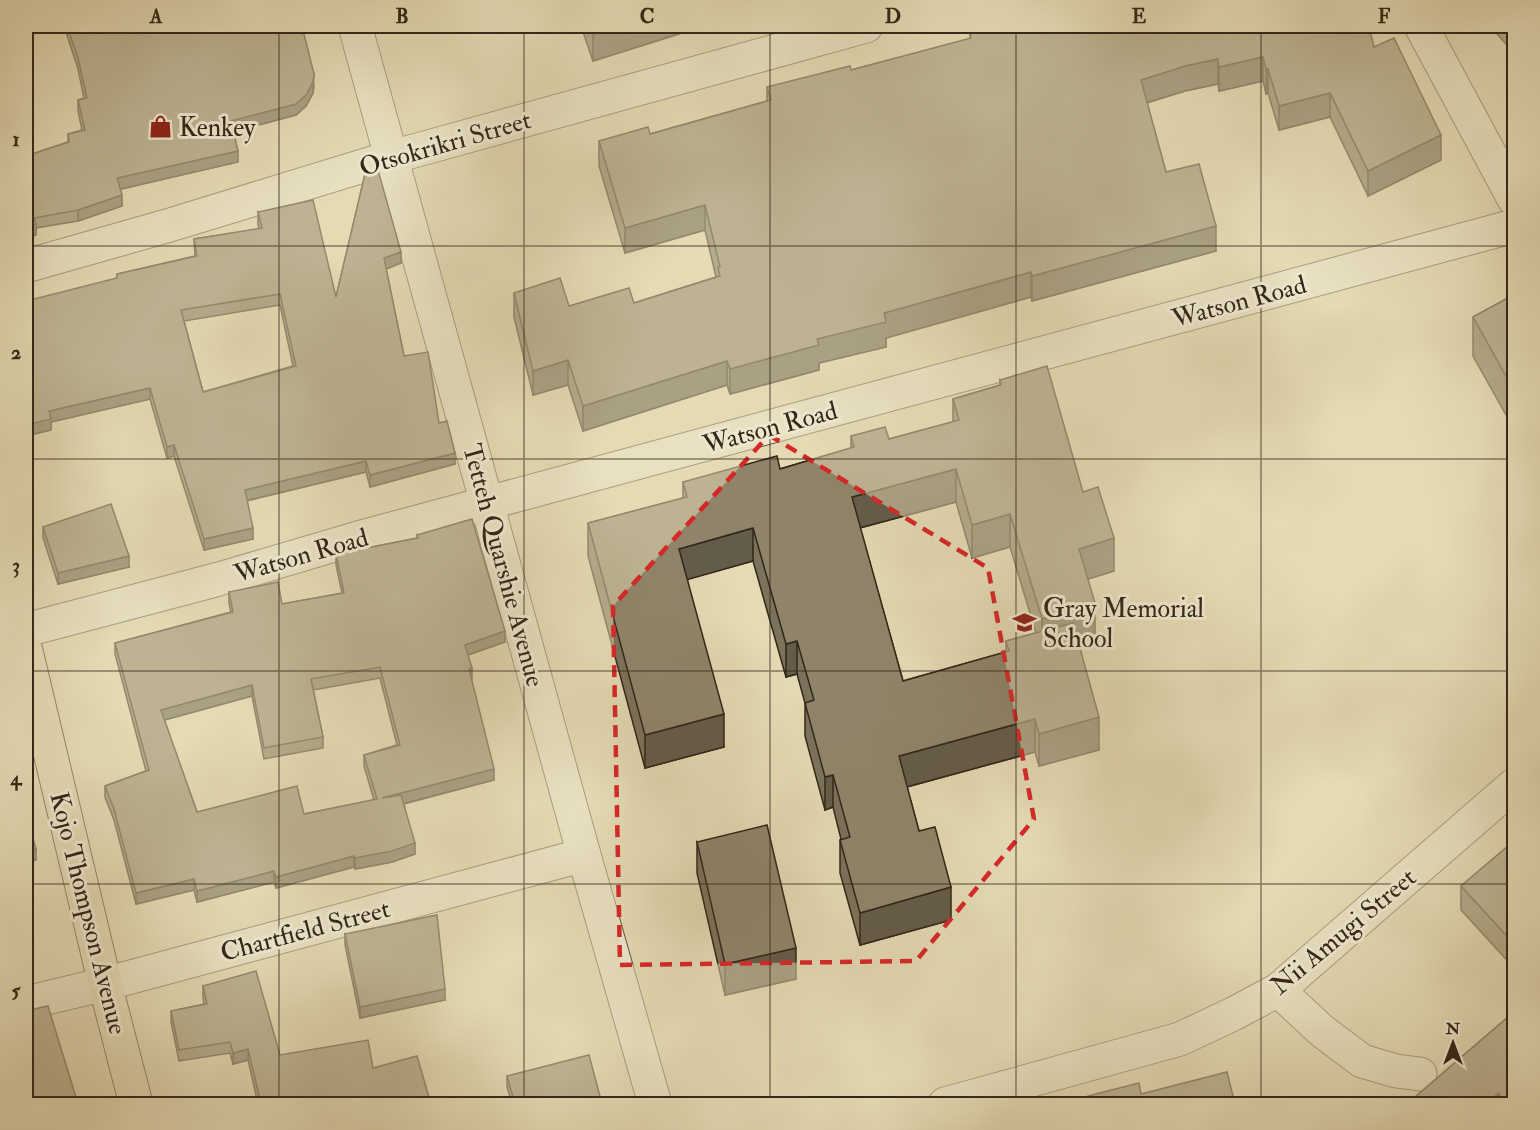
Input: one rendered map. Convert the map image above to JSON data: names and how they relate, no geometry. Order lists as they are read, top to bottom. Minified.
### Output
{"streets":{"main road":["Kojo Thompson Avenue"],"street":["Otsokrikri Street","Watson Road","Tetteh Quarshie Avenue","Chartfield Street","Nii Amugi Street"]},"crossings":[["Otsokrikri Street","Tetteh Quarshie Avenue"],["Watson Road","Tetteh Quarshie Avenue"],["Tetteh Quarshie Avenue","Chartfield Street"],["Kojo Thompson Avenue","Chartfield Street"]],"places":{"shop":["Kenkey"],"school or university":["Gray Memorial School"]},"north":"top","grid":{"columns":["A","B","C","D","E","F"],"rows":["1","2","3","4","5"]}}
